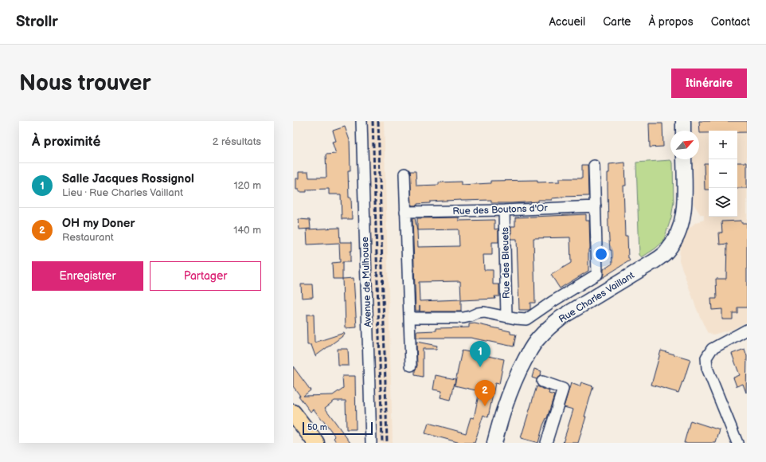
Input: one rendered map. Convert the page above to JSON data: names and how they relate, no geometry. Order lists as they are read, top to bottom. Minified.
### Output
{"streets":{"main road":["Rue Charles Vaillant"],"street":["Rue des Boutons d'Or","Rue des Bleuets","Avenue de Mulhouse"]},"crossings":[["Rue des Boutons d'Or","Rue des Bleuets"]],"scale_bar":"50 m","north":"top right","page":{"header":"Strollr","nav":["Accueil","Carte","À propos","Contact"],"buttons":["Itinéraire",["Enregistrer","Partager"]],"title":"Nous trouver","heading":["À proximité","2 résultats"],"map_buttons":["+","−"],"list":[{"mark":"1","name":"Salle Jacques Rossignol","note":"Lieu · Rue Charles Vaillant","value":"120 m"},{"mark":"2","name":"OH my Doner","note":"Restaurant","value":"140 m"}],"pins":["1","2"],"scale":"50 m"}}
